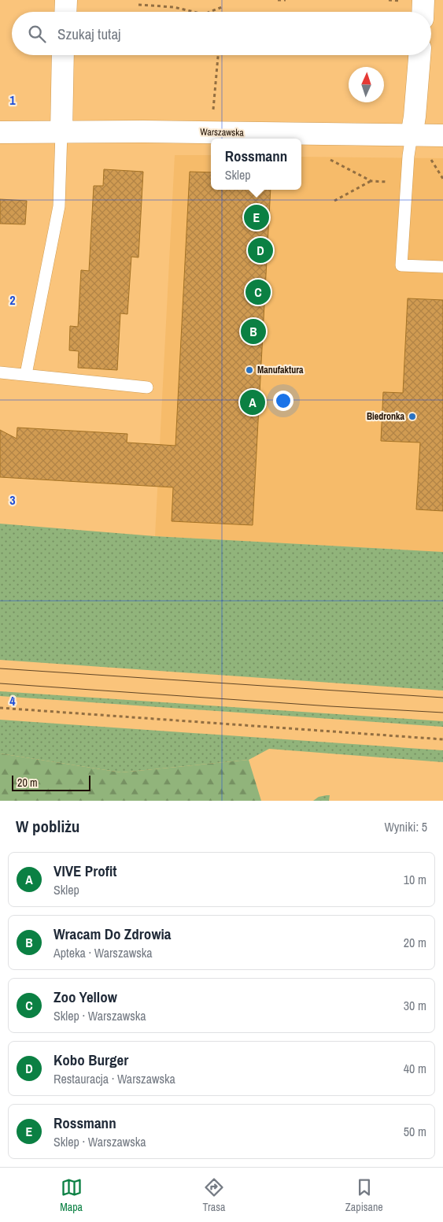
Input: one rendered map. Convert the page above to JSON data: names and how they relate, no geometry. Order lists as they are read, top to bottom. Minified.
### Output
{"streets":{"street":["Warszawska"]},"places":["Manufaktura","Biedronka"],"scale_bar":"20 m","north":"top","page":{"search":"Szukaj tutaj","popup":["Rossmann","Sklep"],"pins":["E","D","C","B","A"],"scale":"20 m","heading":["W pobliżu","Wyniki: 5"],"list":[{"mark":"A","name":"VIVE Profit","note":"Sklep","value":"10 m"},{"mark":"B","name":"Wracam Do Zdrowia","note":"Apteka · Warszawska","value":"20 m"},{"mark":"C","name":"Zoo Yellow","note":"Sklep · Warszawska","value":"30 m"},{"mark":"D","name":"Kobo Burger","note":"Restauracja · Warszawska","value":"40 m"},{"mark":"E","name":"Rossmann","note":"Sklep · Warszawska","value":"50 m"}],"nav":["Mapa","Trasa","Zapisane"]},"grid":{"rows":["1","2","3","4"]}}
